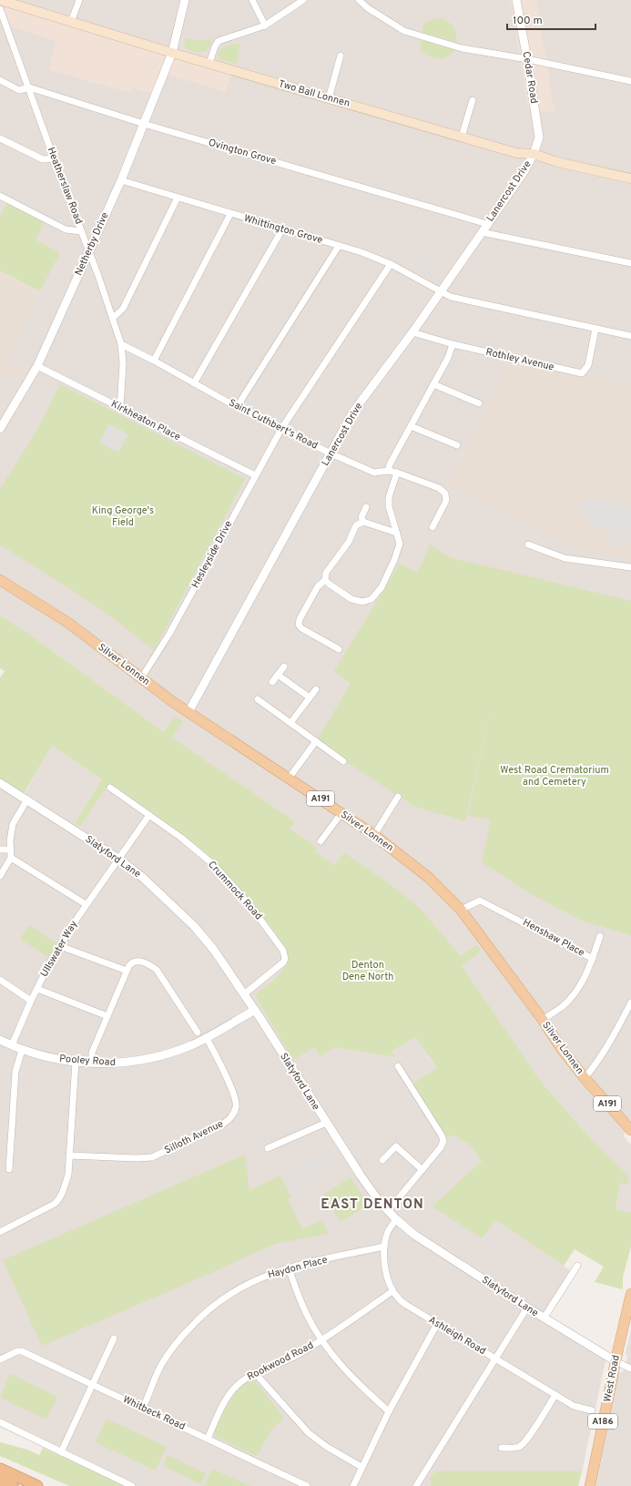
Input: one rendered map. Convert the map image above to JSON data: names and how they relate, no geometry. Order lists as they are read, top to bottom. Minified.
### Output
{"streets":{"main road":["Two Ball Lonnen","Silver Lonnen","A191","West Road","A186"],"street":["Cedar Road","Ovington Grove","Heatherslaw Road","Lanercost Drive","Whittington Grove","Netherby Drive","Rothley Avenue","Kirkheaton Place","Saint Cuthbert's Road","Hesleyside Drive","Slatyford Lane","Crummock Road","Henshaw Place","Ullswater Way","Pooley Road","Silloth Avenue","Haydon Place","Ashleigh Road","Rookwood Road","Whitbeck Road"]},"crossings":[["Cedar Road","Two Ball Lonnen"],["Cedar Road","Lanercost Drive"],["Two Ball Lonnen","Lanercost Drive"],["Two Ball Lonnen","Netherby Drive"],["Ovington Grove","Heatherslaw Road"],["Ovington Grove","Lanercost Drive"],["Ovington Grove","Netherby Drive"],["Heatherslaw Road","Netherby Drive"],["Heatherslaw Road","Kirkheaton Place"],["Heatherslaw Road","Saint Cuthbert's Road"],["Lanercost Drive","Whittington Grove"],["Lanercost Drive","Rothley Avenue"],["Lanercost Drive","Saint Cuthbert's Road"],["Lanercost Drive","Silver Lonnen"],["Whittington Grove","Netherby Drive"],["Whittington Grove","Rothley Avenue"],["Whittington Grove","Hesleyside Drive"],["Netherby Drive","Kirkheaton Place"],["Kirkheaton Place","Hesleyside Drive"],["Saint Cuthbert's Road","Hesleyside Drive"],["Hesleyside Drive","Silver Lonnen"],["Silver Lonnen","Henshaw Place"],["Slatyford Lane","Crummock Road"],["Slatyford Lane","Ullswater Way"],["Slatyford Lane","Pooley Road"],["Slatyford Lane","Ashleigh Road"],["Slatyford Lane","West Road"],["Crummock Road","Ullswater Way"],["Ullswater Way","Pooley Road"],["Pooley Road","Silloth Avenue"],["Haydon Place","Ashleigh Road"],["Haydon Place","Whitbeck Road"],["Ashleigh Road","Rookwood Road"],["Rookwood Road","Whitbeck Road"]],"districts":["EAST DENTON"],"parks":["King George's Field","West Road Crematorium and Cemetery","Denton Dene North"],"scale_bar":"100 m"}
